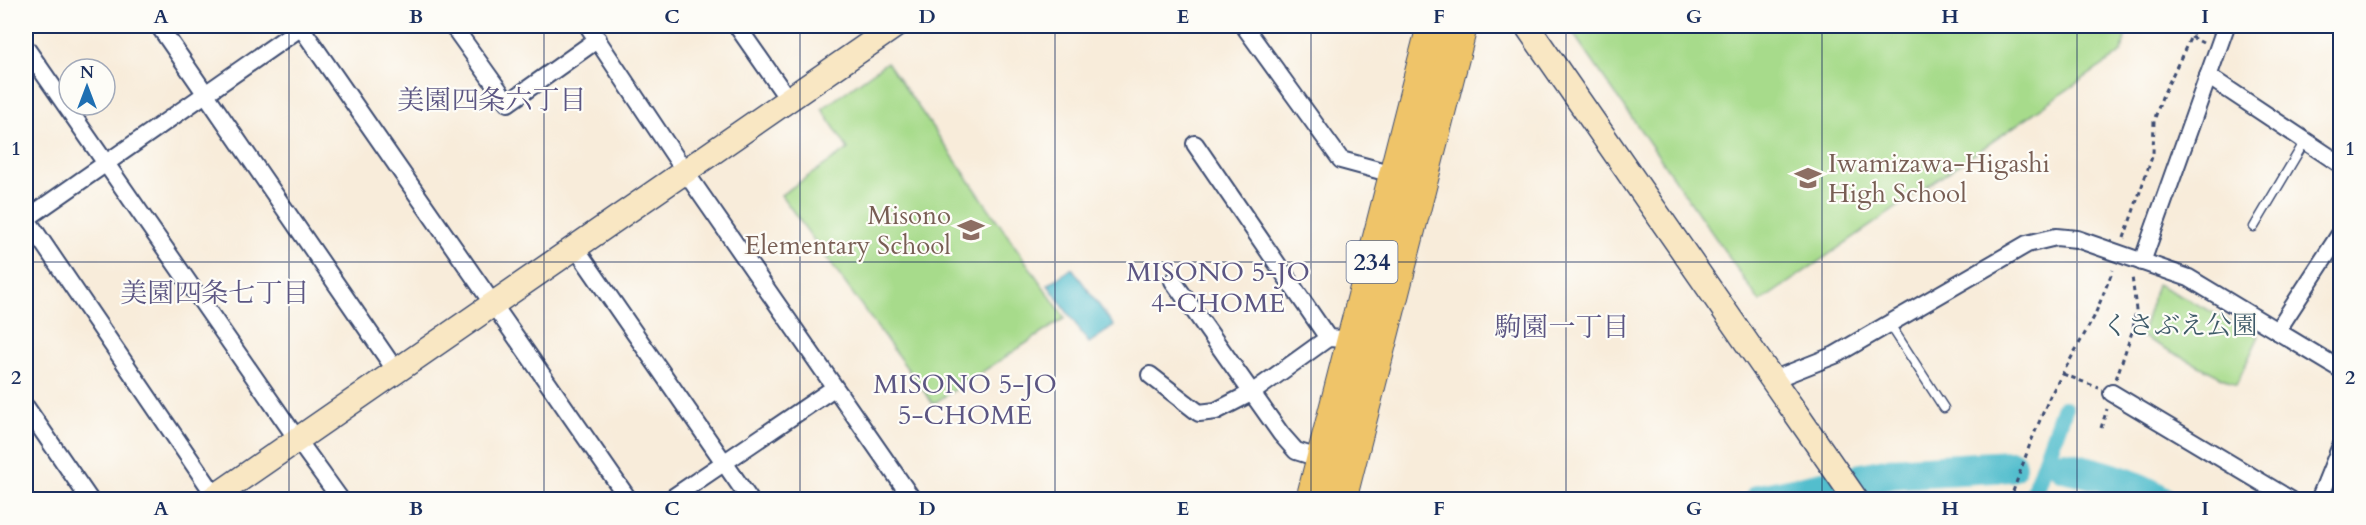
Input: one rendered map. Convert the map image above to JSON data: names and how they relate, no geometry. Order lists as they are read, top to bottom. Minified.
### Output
{"streets":{"highway":["234"]},"districts":["美園四条六丁目","MISONO 5-JO 4-CHOME","美園四条七丁目","駒園一丁目","MISONO 5-JO 5-CHOME"],"parks":["くさぶえ公園"],"places":{"school or university":["Iwamizawa-Higashi High School","Misono Elementary School"]},"north":"top","grid":{"columns":["A","B","C","D","E","F","G","H","I"],"rows":["1","2"]}}
